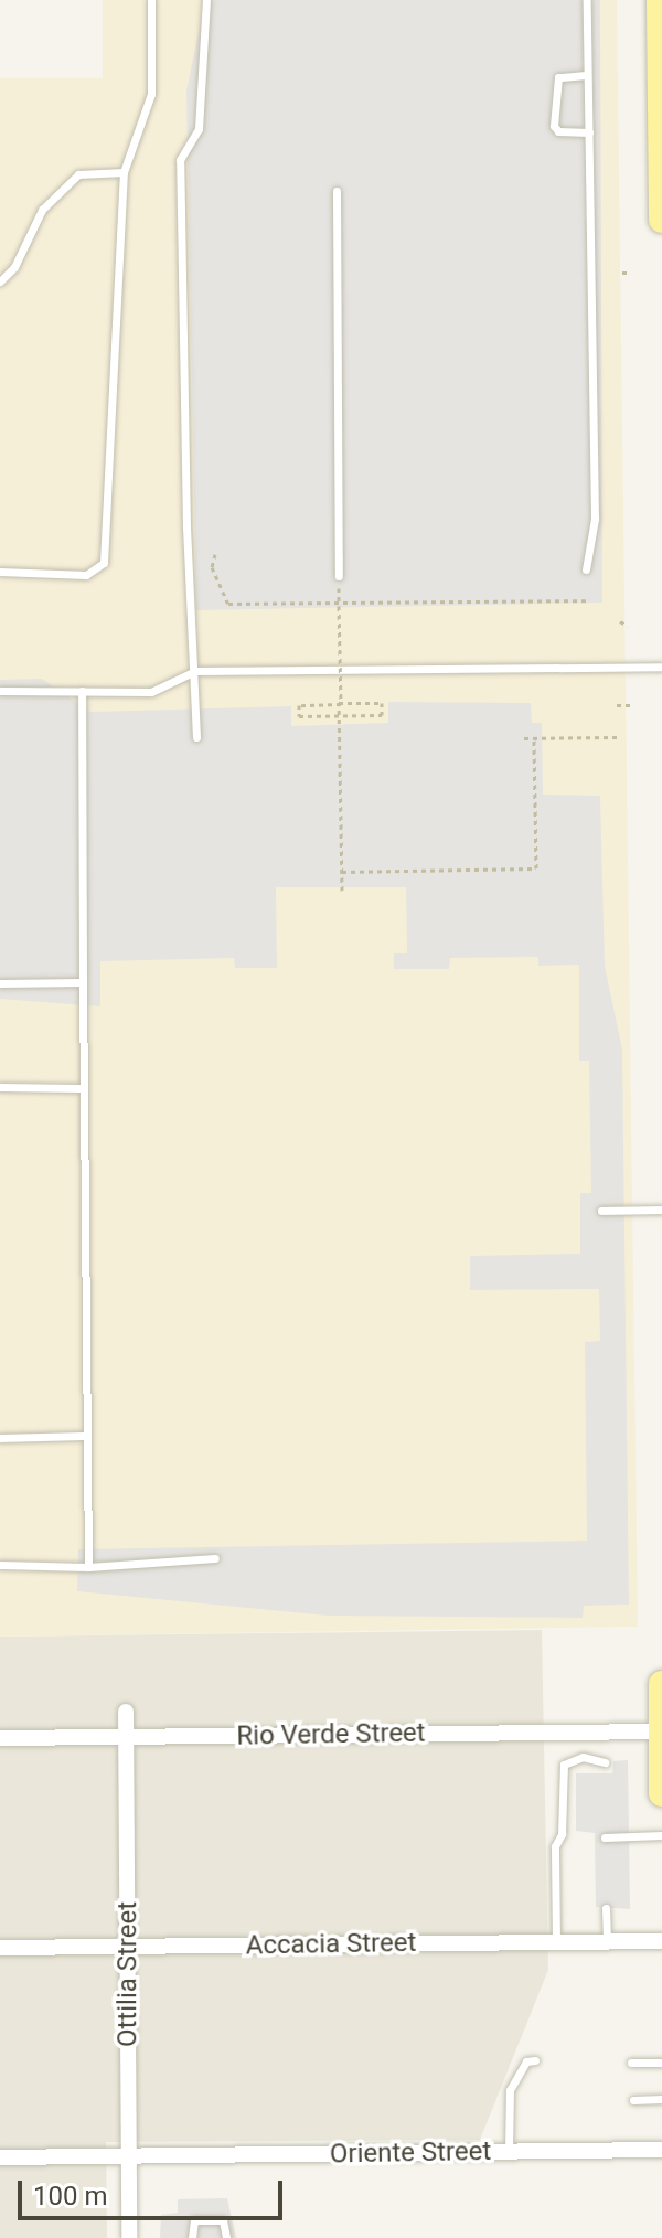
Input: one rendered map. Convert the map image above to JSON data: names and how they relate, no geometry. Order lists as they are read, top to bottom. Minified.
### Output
{"streets":{"street":["Rio Verde Street","Accacia Street","Ottilia Street","Oriente Street"]},"crossings":[["Rio Verde Street","Ottilia Street"],["Accacia Street","Ottilia Street"],["Ottilia Street","Oriente Street"]],"scale_bar":"100 m"}
